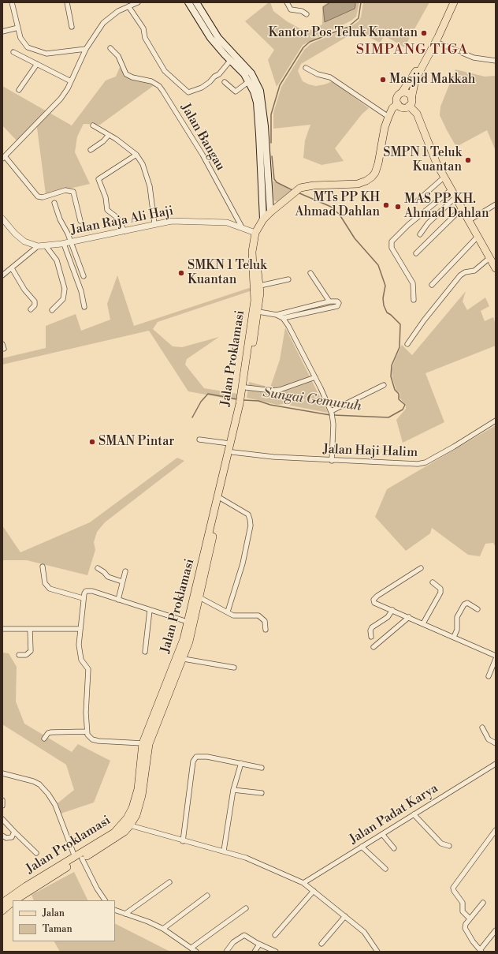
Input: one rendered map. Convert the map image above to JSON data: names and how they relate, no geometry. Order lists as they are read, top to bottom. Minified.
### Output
{"streets":{"main road":["Jalan Proklamasi"],"street":["Jalan Bangau","Jalan Raja Ali Haji","Jalan Haji Halim","Jalan Padat Karya"]},"crossings":[["Jalan Bangau","Jalan Raja Ali Haji"],["Jalan Raja Ali Haji","Jalan Proklamasi"],["Jalan Proklamasi","Jalan Haji Halim"]],"districts":["SIMPANG TIGA"],"water":["Sungai Gemuruh"],"places":["Kantor Pos Teluk Kuantan","Masjid Makkah","SMPN 1 Teluk Kuantan","MTs PP KH Ahmad Dahlan","MAS PP KH. Ahmad Dahlan","SMKN 1 Teluk Kuantan","SMAN Pintar"],"legend":["Jalan","Taman"]}
